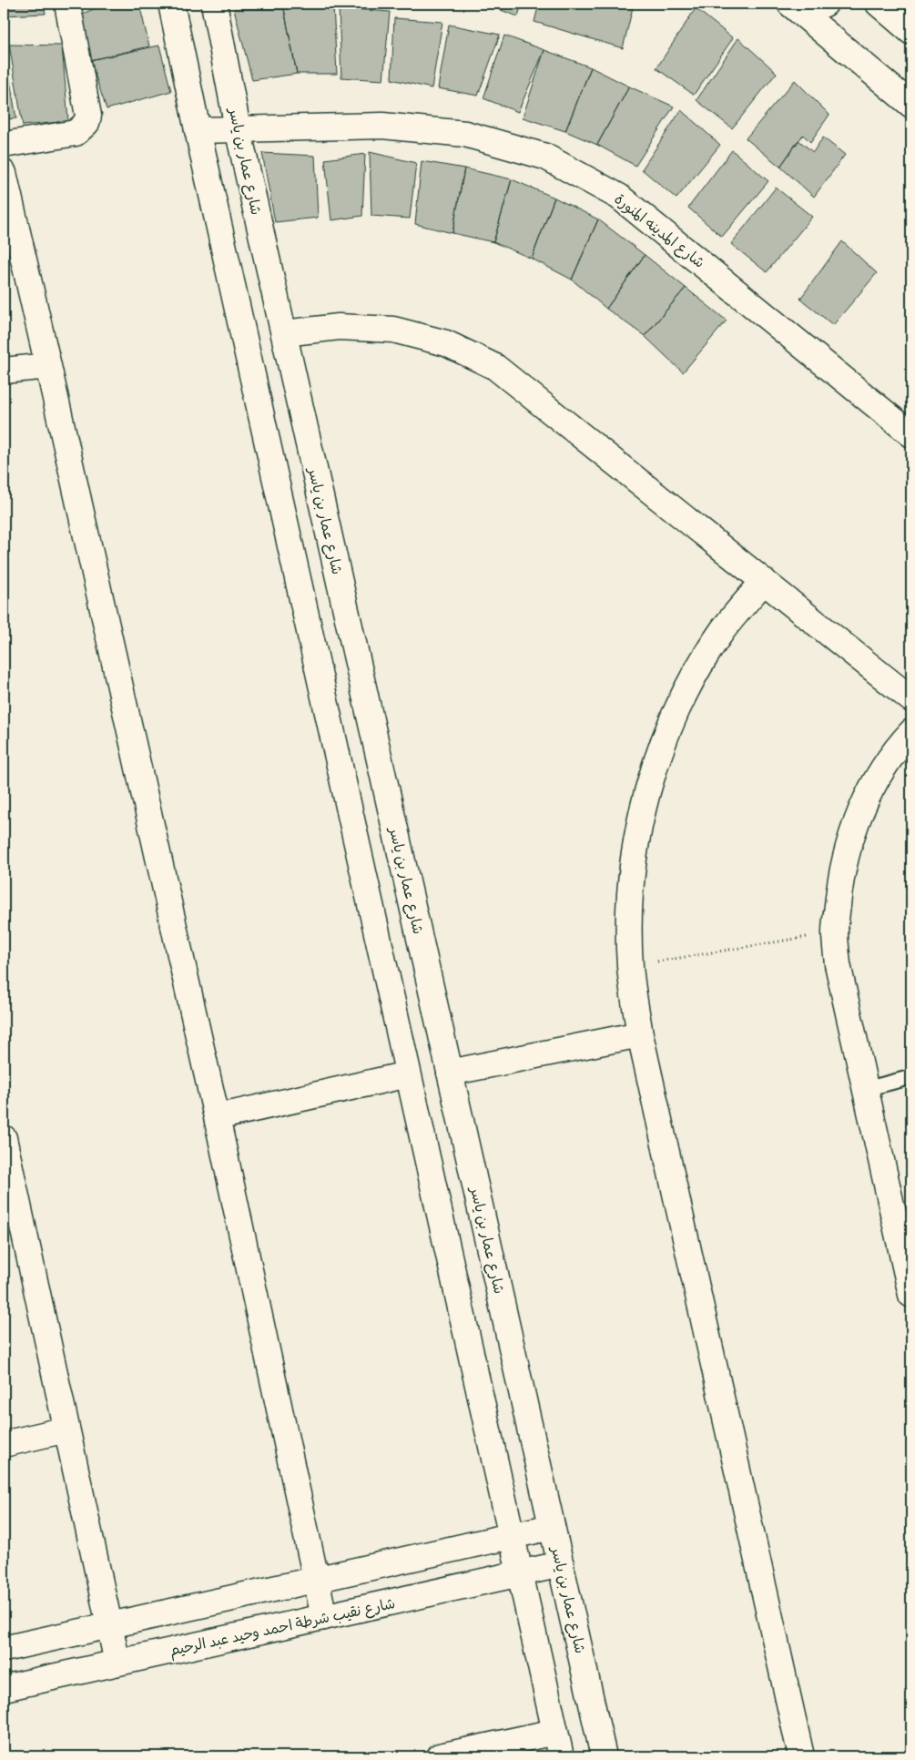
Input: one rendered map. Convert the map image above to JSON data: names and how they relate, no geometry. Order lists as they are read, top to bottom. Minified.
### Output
{"streets":{"street":["شارع عمار بن ياسر","شارع المدينه المنورة","شارع نقيب شرطة احمد وحيد عبد الرحيم"]},"crossings":[["شارع عمار بن ياسر","شارع المدينه المنورة"],["شارع عمار بن ياسر","شارع نقيب شرطة احمد وحيد عبد الرحيم"]]}
